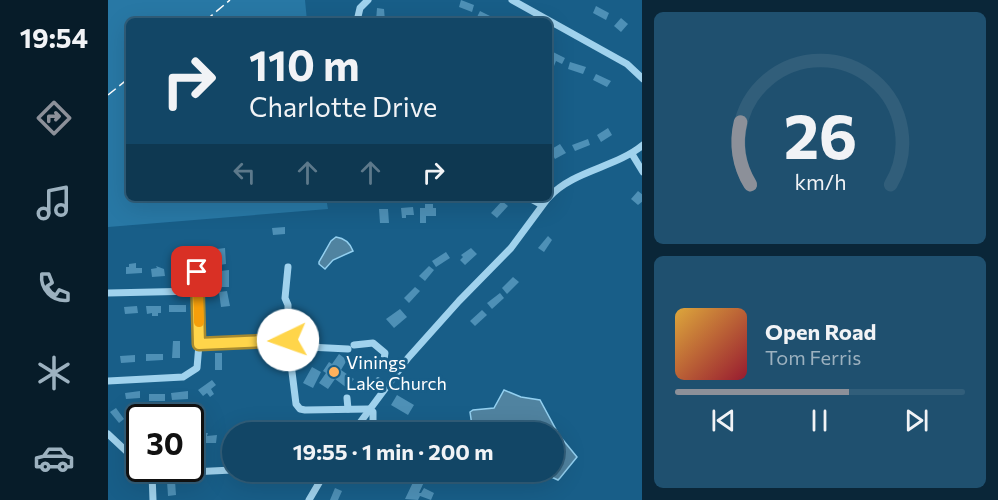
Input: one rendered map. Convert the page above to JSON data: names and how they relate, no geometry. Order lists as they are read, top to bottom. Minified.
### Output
{"places":["Vinings Lake Church"],"page":{"tabs":"19:54","turn":["110 m","Charlotte Drive"],"song":["Open Road","Tom Ferris"],"limit":"30","trip":"19:55 · 1 min · 200 m","gauge":["26","km/h"]}}
